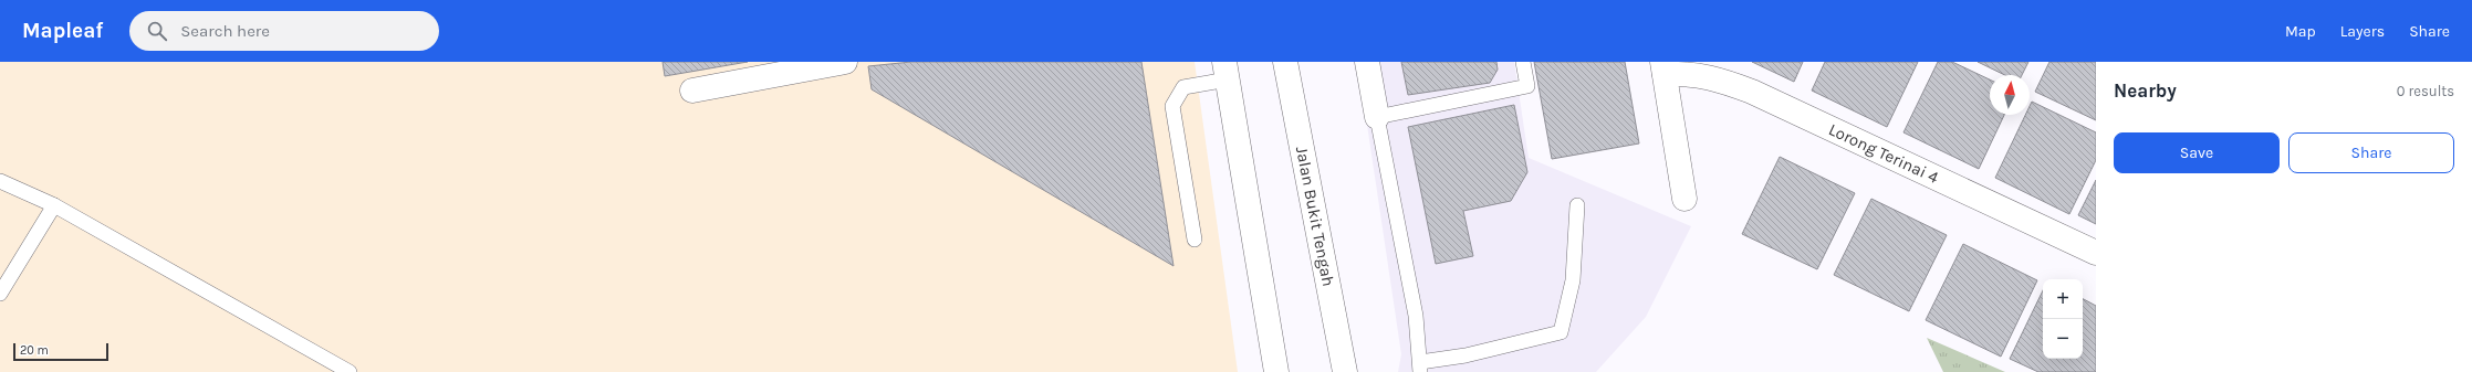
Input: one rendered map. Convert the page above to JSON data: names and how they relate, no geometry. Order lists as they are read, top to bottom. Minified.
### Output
{"streets":{"main road":["Lorong Terinai 4","Jalan Bukit Tengah"]},"scale_bar":"20 m","north":"top","page":{"header":"Mapleaf","search":"Search here","nav":["Map","Layers","Share"],"heading":["Nearby","0 results"],"buttons":["Save","Share"],"map_buttons":["+","−"],"scale":"20 m"}}
